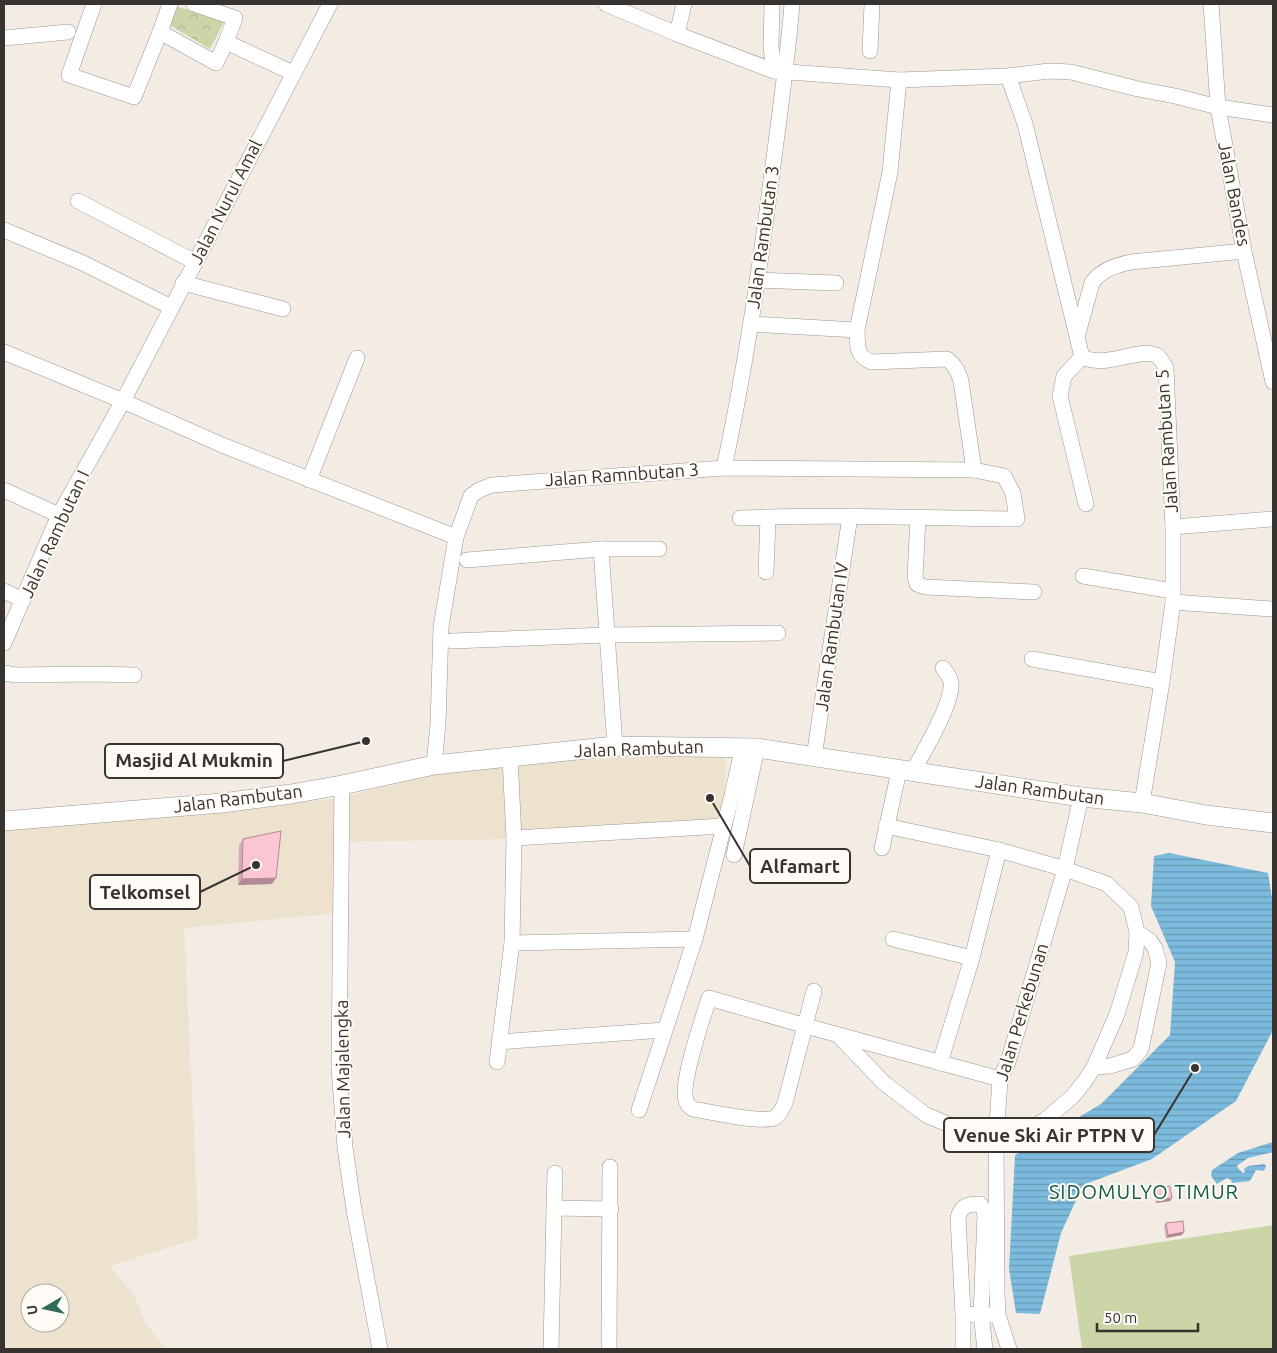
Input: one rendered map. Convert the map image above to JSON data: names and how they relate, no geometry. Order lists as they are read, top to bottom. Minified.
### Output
{"streets":{"main road":["Jalan Rambutan"],"street":["Jalan Bandes","Jalan Nurul Amal","Jalan Rambutan 3","Jalan Rambutan 5","Jalan Ramnbutan 3","Jalan Rambutan I","Jalan Rambutan IV","Jalan Perkebunan","Jalan Majalengka"]},"crossings":[["Jalan Nurul Amal","Jalan Rambutan I"],["Jalan Rambutan 3","Jalan Ramnbutan 3"],["Jalan Rambutan 5","Jalan Rambutan"],["Jalan Ramnbutan 3","Jalan Rambutan"],["Jalan Rambutan IV","Jalan Rambutan"],["Jalan Rambutan","Jalan Perkebunan"],["Jalan Rambutan","Jalan Majalengka"]],"districts":["SIDOMULYO TIMUR"],"places":["Masjid Al Mukmin","Alfamart","Telkomsel","Venue Ski Air PTPN V"],"scale_bar":"50 m","north":"left"}
